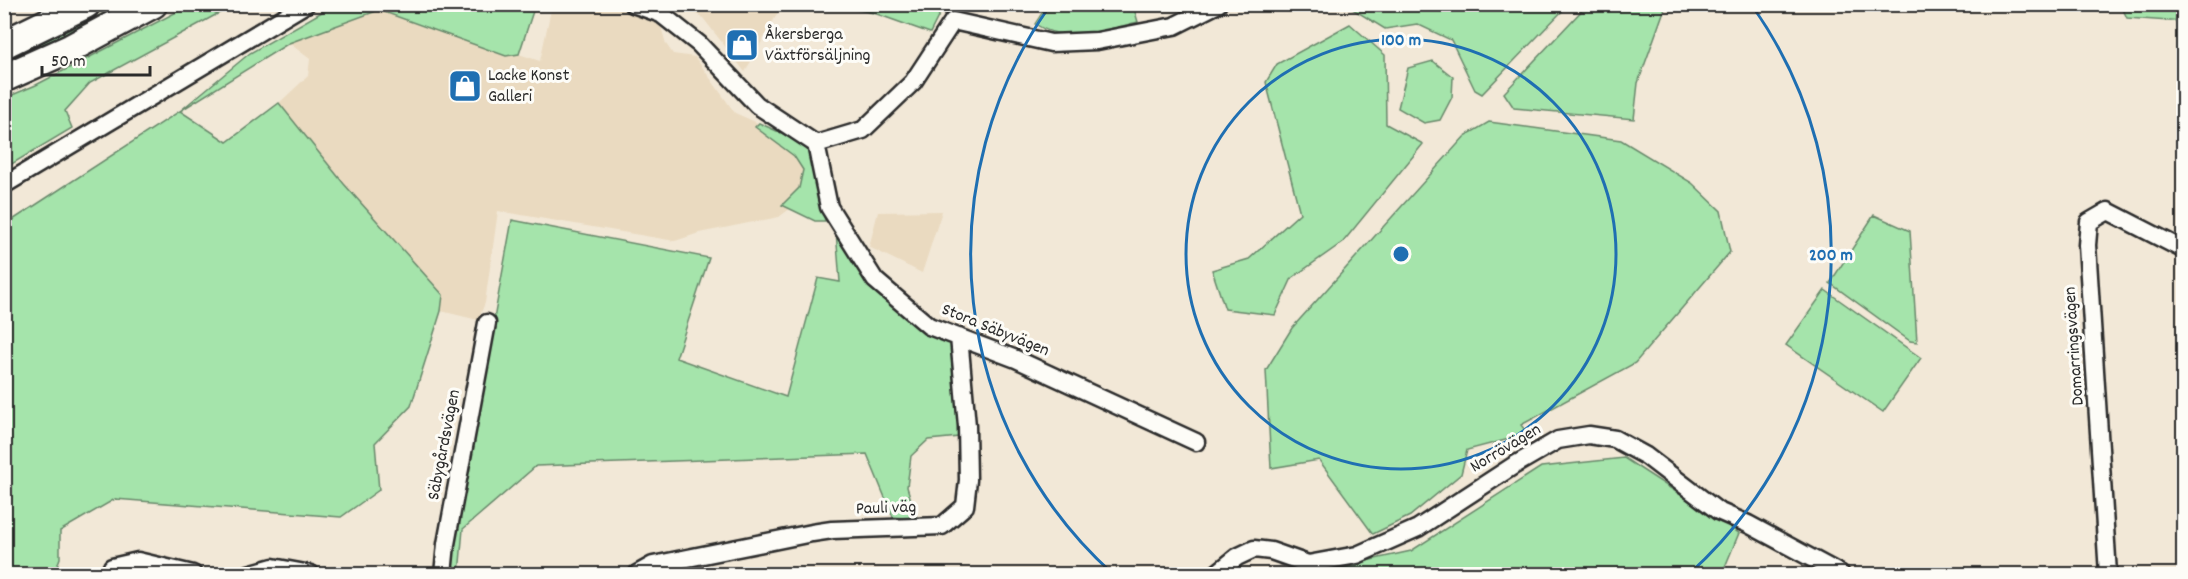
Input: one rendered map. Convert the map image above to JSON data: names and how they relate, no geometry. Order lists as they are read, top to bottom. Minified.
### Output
{"streets":{"street":["Stora Säbyvägen","Domarringsvägen","Säbygårdsvägen","Norrövägen","Pauli väg"]},"crossings":[["Stora Säbyvägen","Pauli väg"]],"places":{"shop":["Åkersberga Växtförsäljning","Lacke Konst Galleri"]},"scale_bar":"50 m","rings":["100 m","200 m"]}
